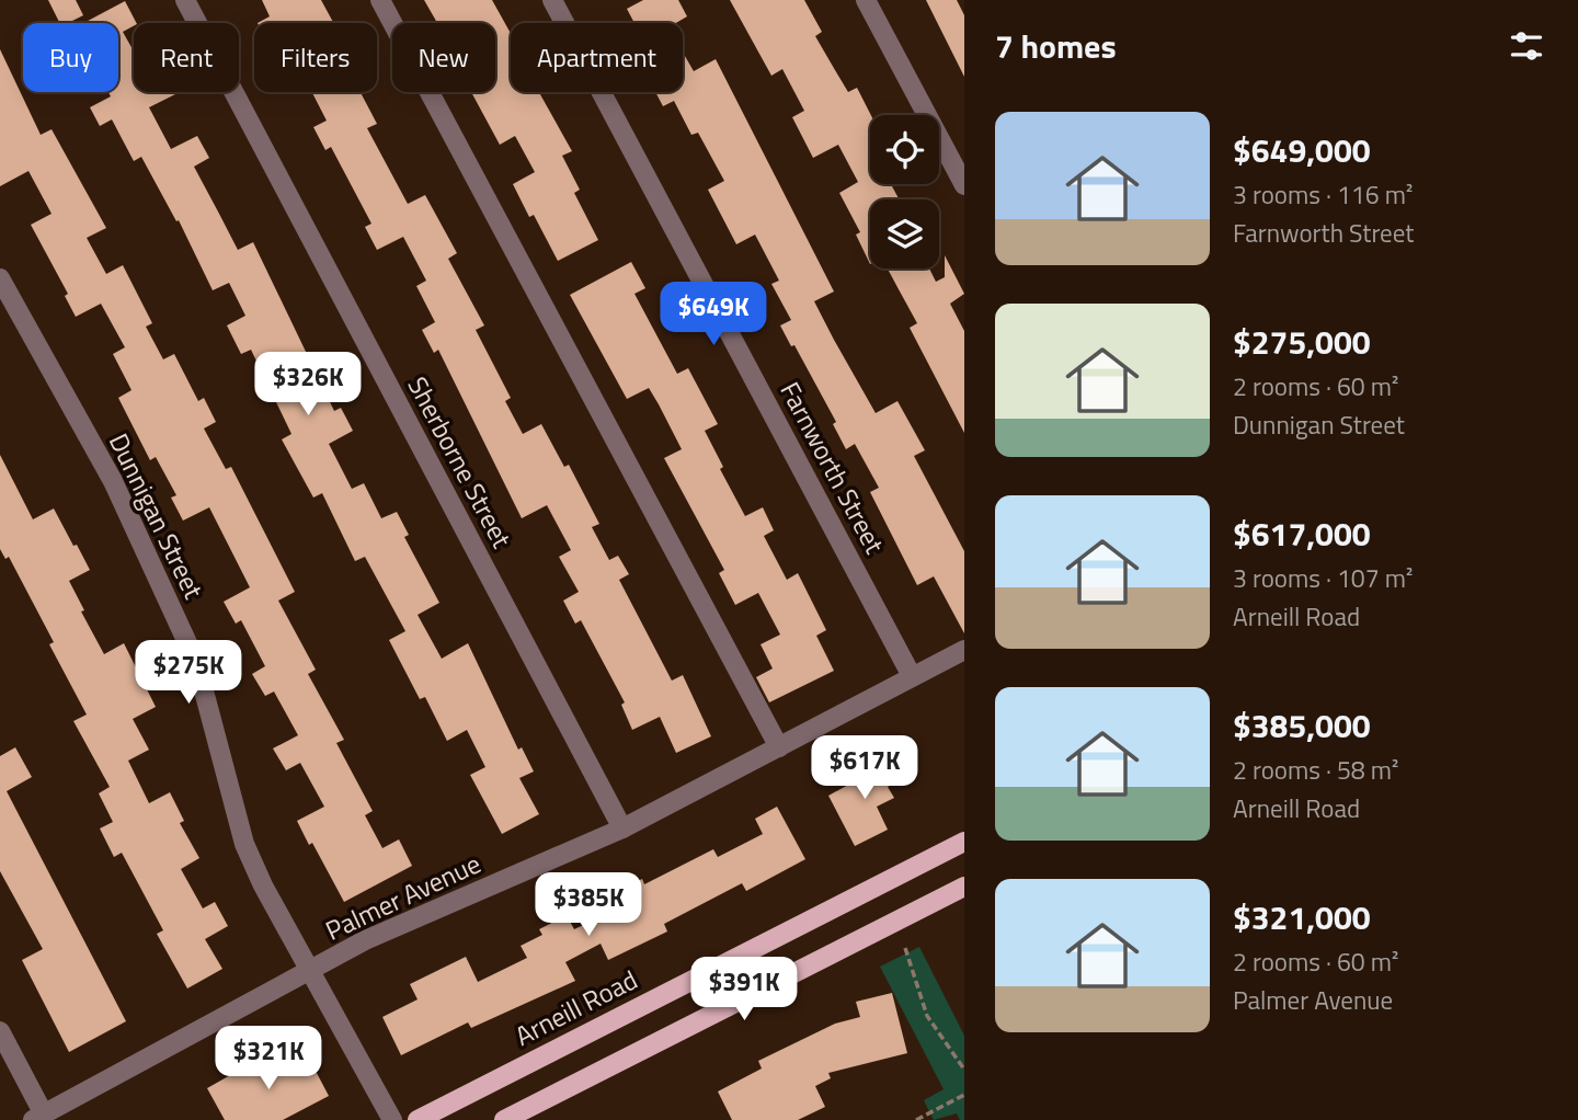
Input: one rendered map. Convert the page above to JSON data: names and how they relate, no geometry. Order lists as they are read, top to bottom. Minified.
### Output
{"streets":{"main road":["Arneill Road"],"street":["Sherborne Street","Farnworth Street","Dunnigan Street","Palmer Avenue"]},"crossings":[["Sherborne Street","Palmer Avenue"],["Farnworth Street","Palmer Avenue"],["Dunnigan Street","Palmer Avenue"]],"page":{"heading":"7 homes","chip":["Buy","Rent","Filters","New","Apartment"],"list":[{"name":"$649,000","note":"3 rooms · 116 m² · Farnworth Street"},{"name":"$275,000","note":"2 rooms · 60 m² · Dunnigan Street"},{"name":"$617,000","note":"3 rooms · 107 m² · Arneill Road"},{"name":"$385,000","note":"2 rooms · 58 m² · Arneill Road"},{"name":"$321,000","note":"2 rooms · 60 m² · Palmer Avenue"}],"price":["$649K","$326K","$275K","$617K","$385K","$391K","$321K"]}}
